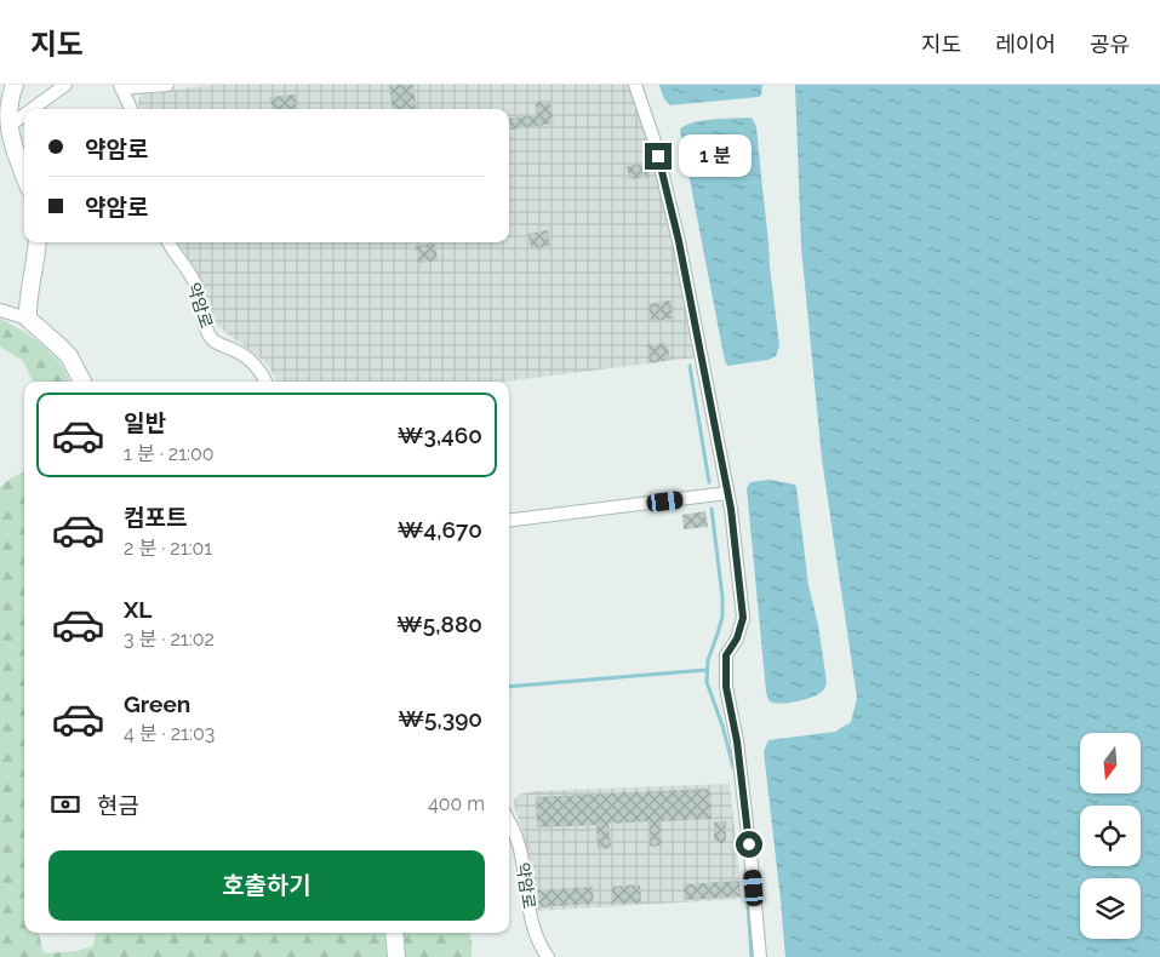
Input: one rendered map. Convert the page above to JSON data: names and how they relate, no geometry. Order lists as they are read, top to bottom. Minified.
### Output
{"streets":{"street":["약암로"]},"north":"bottom","page":{"header":"지도","nav":["지도","레이어","공유"],"banner":["약암로","약암로"],"bubble":"1 분","list":[{"name":"일반","note":"1 분 · 21:00","value":"₩3,460"},{"name":"컴포트","note":"2 분 · 21:01","value":"₩4,670"},{"name":"XL","note":"3 분 · 21:02","value":"₩5,880"},{"name":"Green","note":"4 분 · 21:03","value":"₩5,390"}],"pay":["현금","400 m"],"buttons":"호출하기"}}
